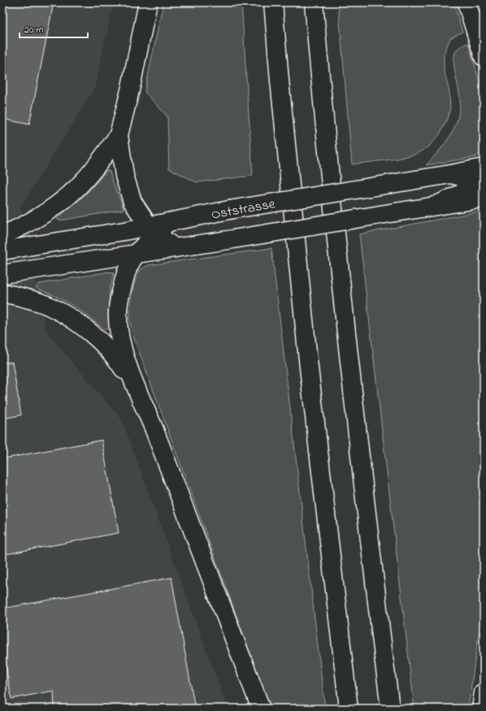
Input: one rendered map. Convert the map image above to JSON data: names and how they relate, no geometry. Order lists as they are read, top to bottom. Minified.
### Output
{"streets":{"main road":["Oststrasse"]},"scale_bar":"20 m"}
